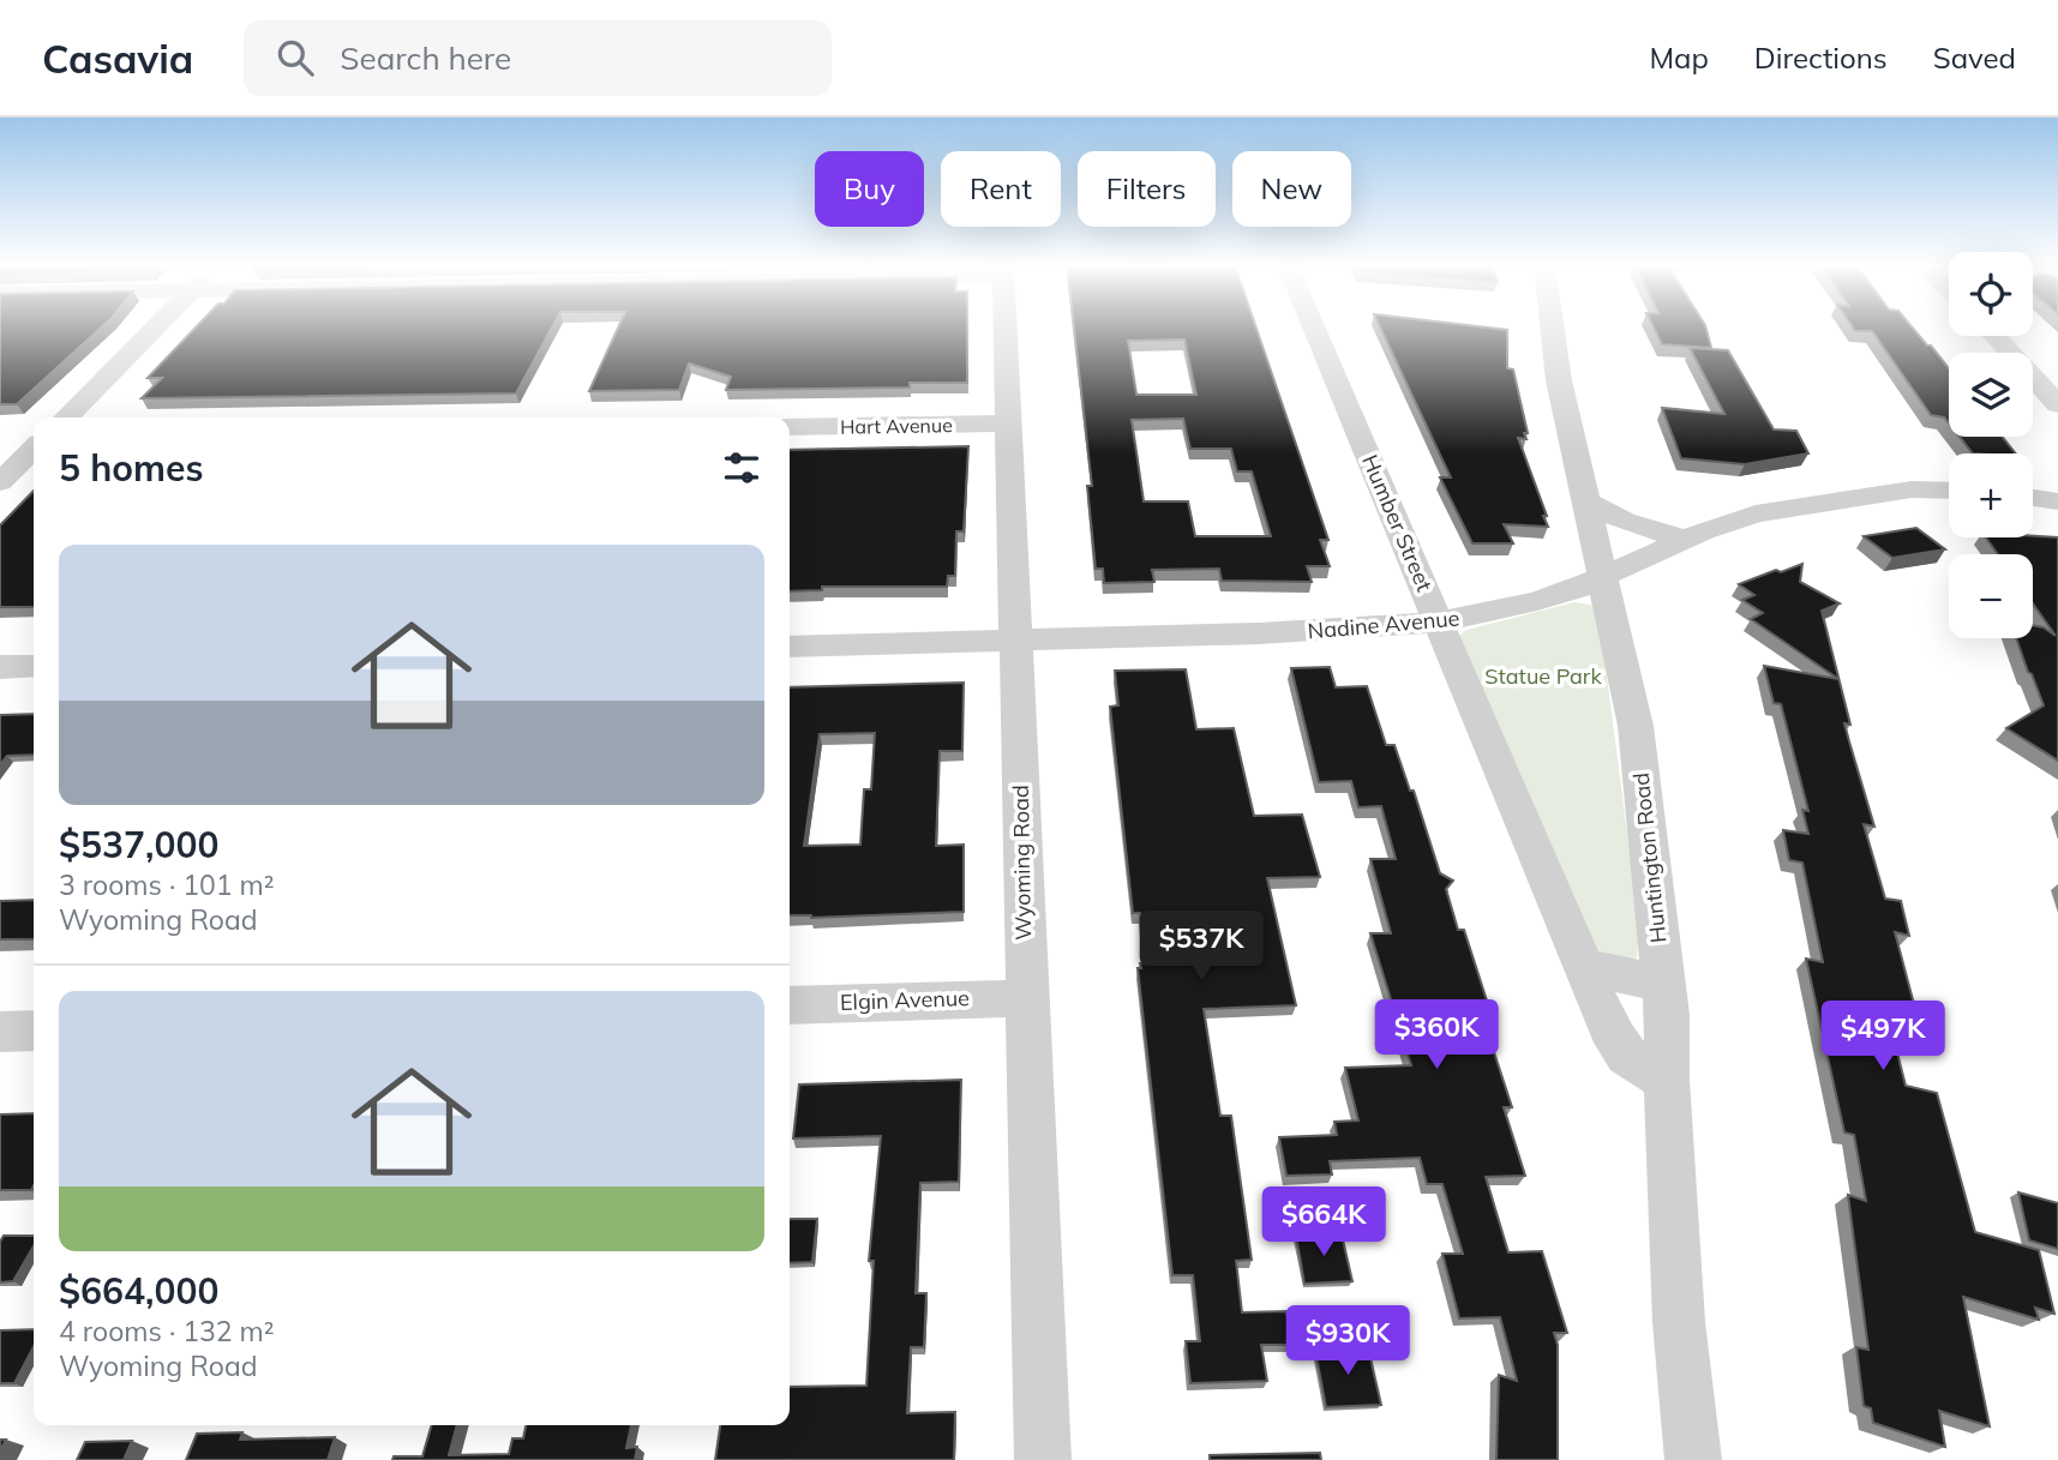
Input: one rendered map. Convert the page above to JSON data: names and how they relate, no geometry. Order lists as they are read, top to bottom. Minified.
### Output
{"streets":{"street":["Hart Avenue","Humber Street","Nadine Avenue","Huntington Road","Wyoming Road","Elgin Avenue"]},"crossings":[["Hart Avenue","Wyoming Road"],["Humber Street","Nadine Avenue"],["Humber Street","Huntington Road"],["Nadine Avenue","Huntington Road"],["Nadine Avenue","Wyoming Road"],["Wyoming Road","Elgin Avenue"]],"parks":["Statue Park"],"page":{"header":"Casavia","search":"Search here","nav":["Map","Directions","Saved"],"chip":["Buy","Rent","Filters","New"],"map_buttons":["+","−"],"heading":"5 homes","list":[{"name":"$537,000","note":"3 rooms · 101 m² · Wyoming Road"},{"name":"$664,000","note":"4 rooms · 132 m² · Wyoming Road"}],"price":["$537K","$360K","$497K","$664K","$930K"]}}
